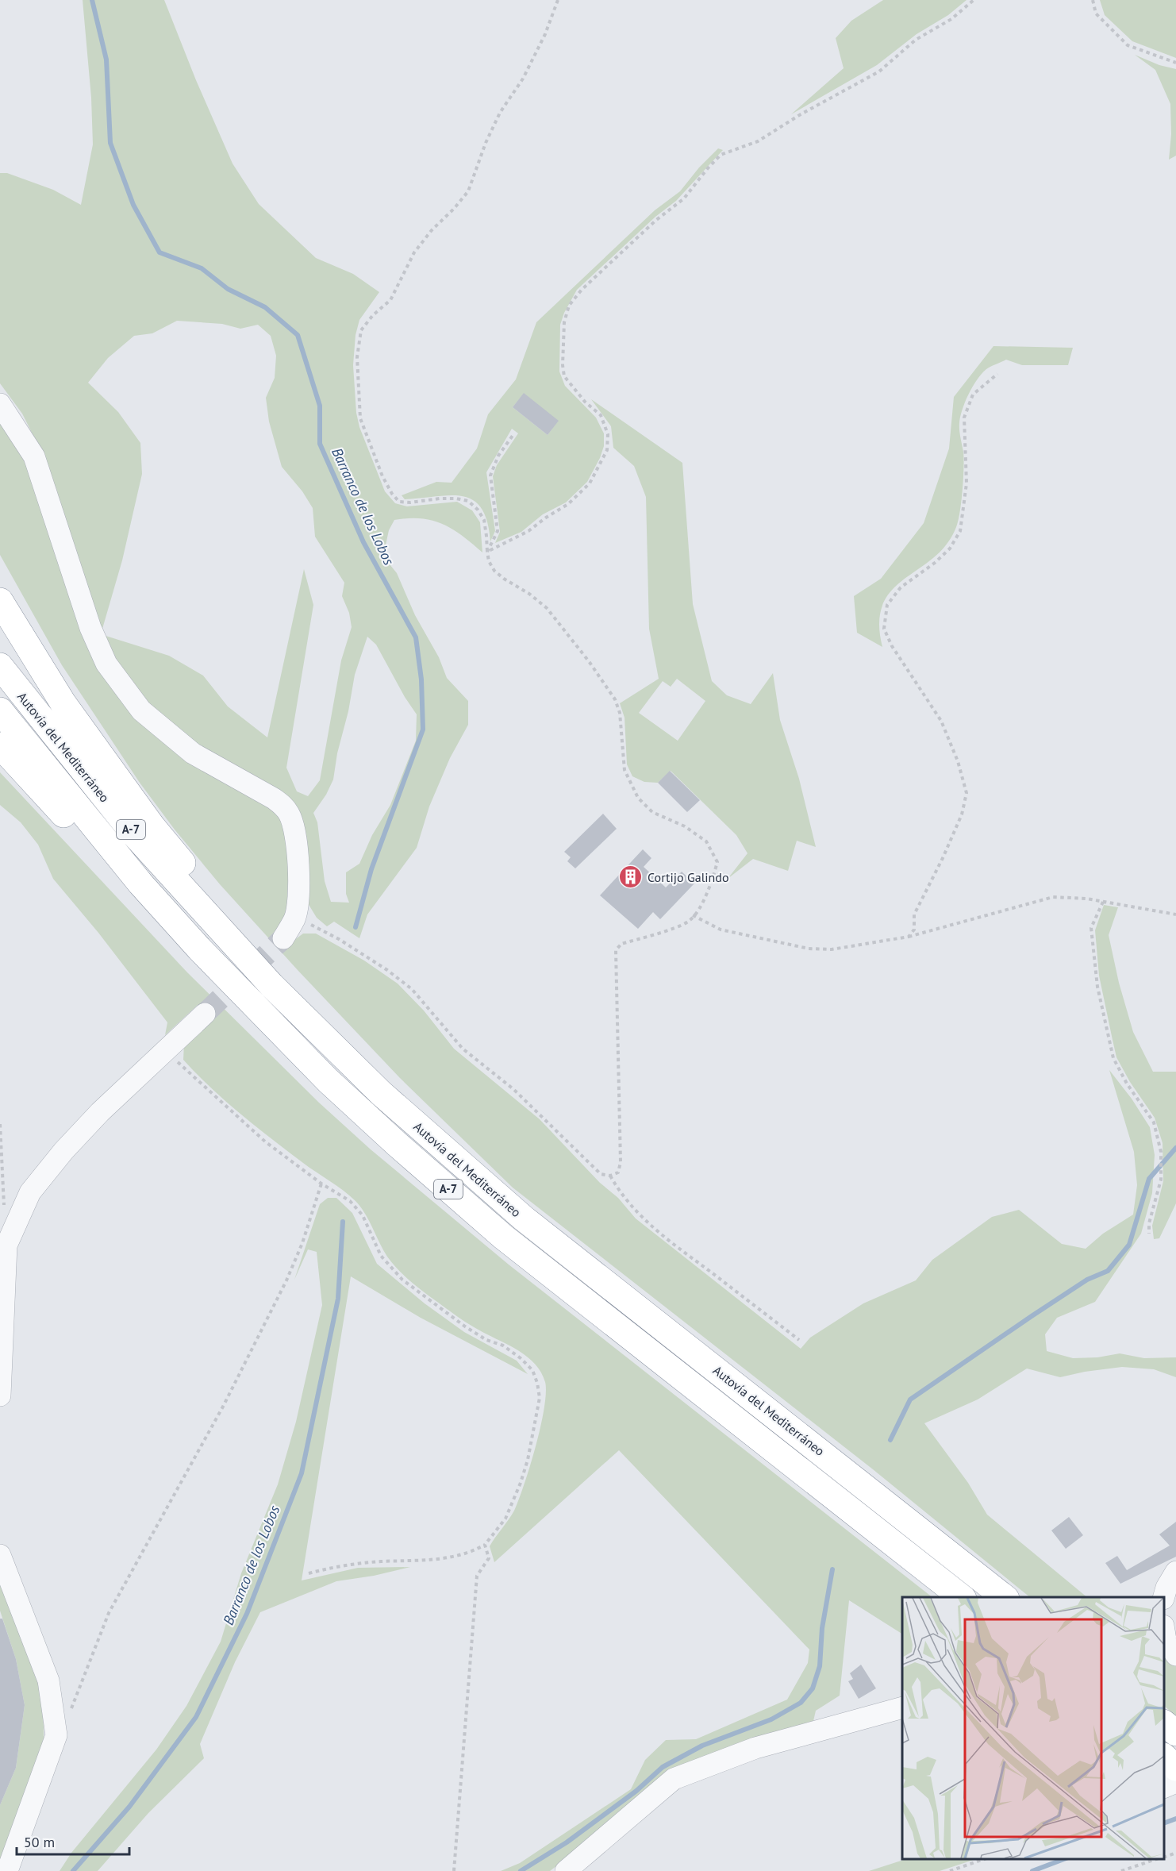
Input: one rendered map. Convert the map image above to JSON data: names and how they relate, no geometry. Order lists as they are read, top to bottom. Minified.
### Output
{"streets":{"highway":["Autovía del Mediterráneo","A-7"]},"water":["Barranco de los Lobos"],"places":{"building":["Cortijo Galindo"]},"scale_bar":"50 m"}
